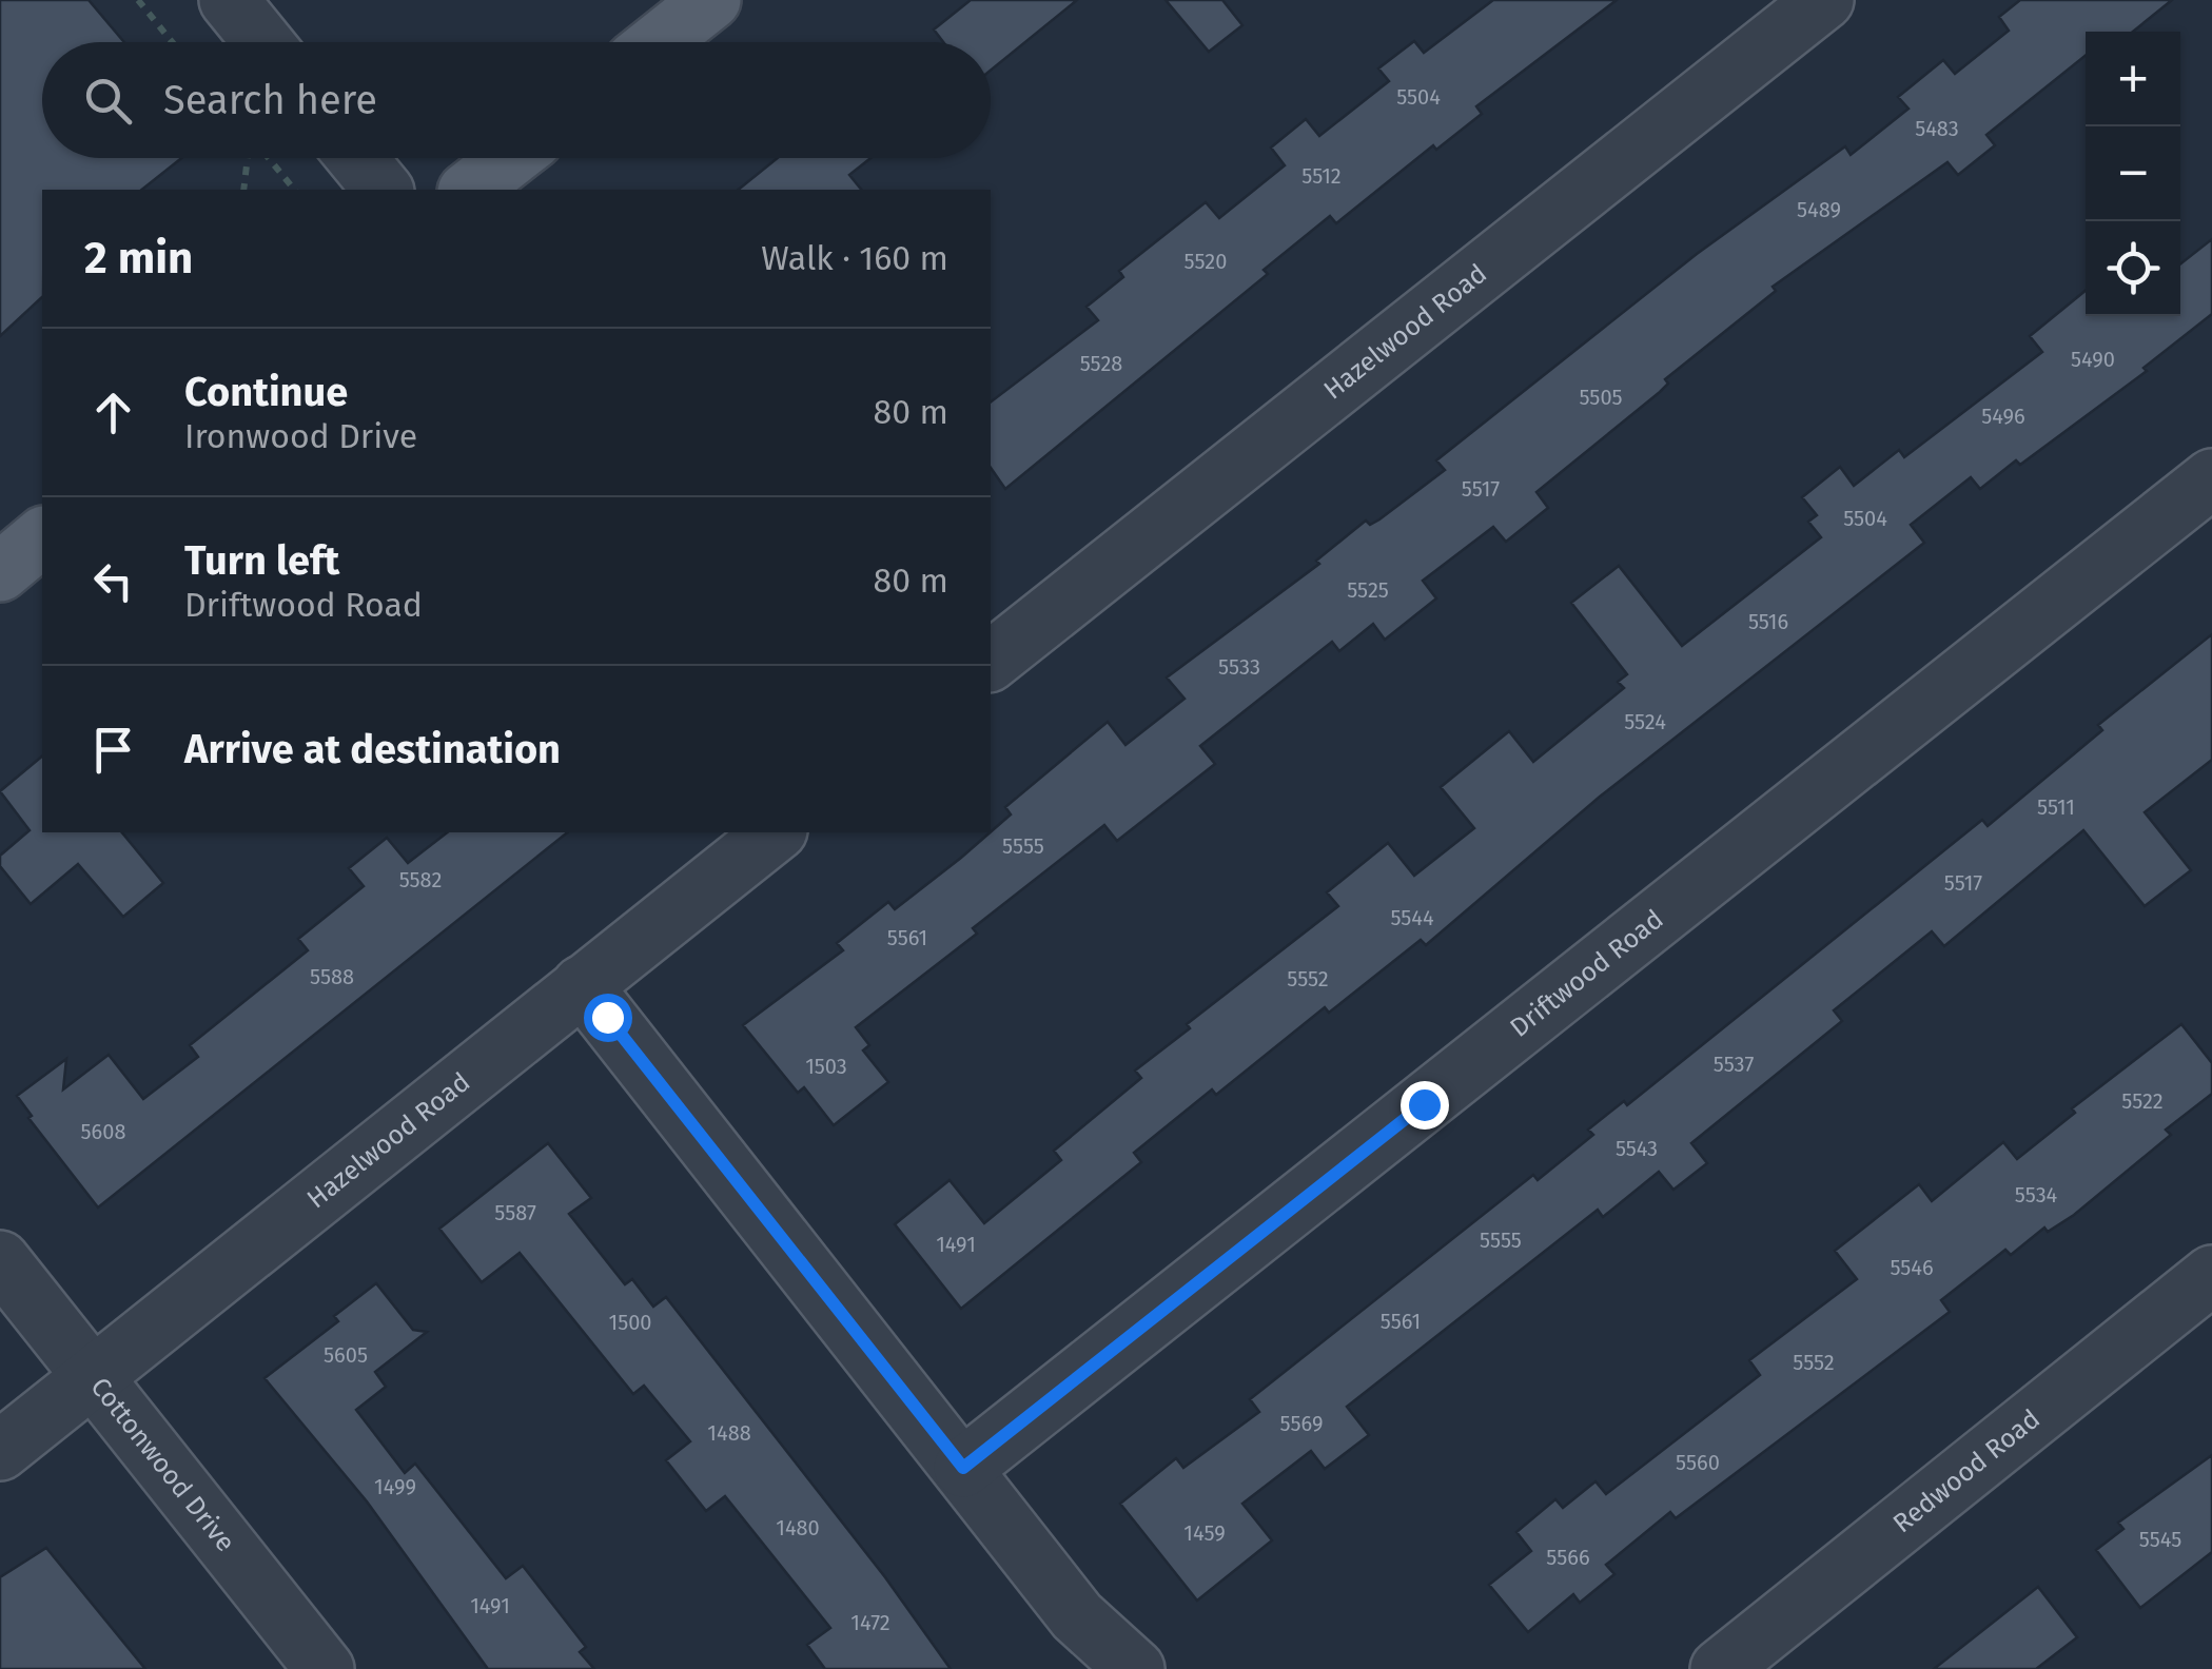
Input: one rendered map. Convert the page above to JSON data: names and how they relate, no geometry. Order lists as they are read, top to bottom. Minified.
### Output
{"streets":{"street":["Hazelwood Road","Driftwood Road","Cottonwood Drive","Redwood Road"]},"crossings":[["Hazelwood Road","Cottonwood Drive"]],"house_numbers":["5504","5483","5512","5489","5520","5490","5528","5505","5496","5517","5504","5525","5516","5533","5524","5511","5555","5582","5517","5544","5561","5588","5552","5537","1503","5522","5608","5543","5534","5587","5555","1491","5546","5561","1500","5605","5552","5569","1488","5560","1499","1480","1459","5545","5566","1491","1472"],"page":{"map_buttons":["+","−"],"search":"Search here","heading":["2 min","Walk · 160 m"],"list":[["Continue","Ironwood Drive","80 m"],["Turn left","Driftwood Road","80 m"],"Arrive at destination"]}}
